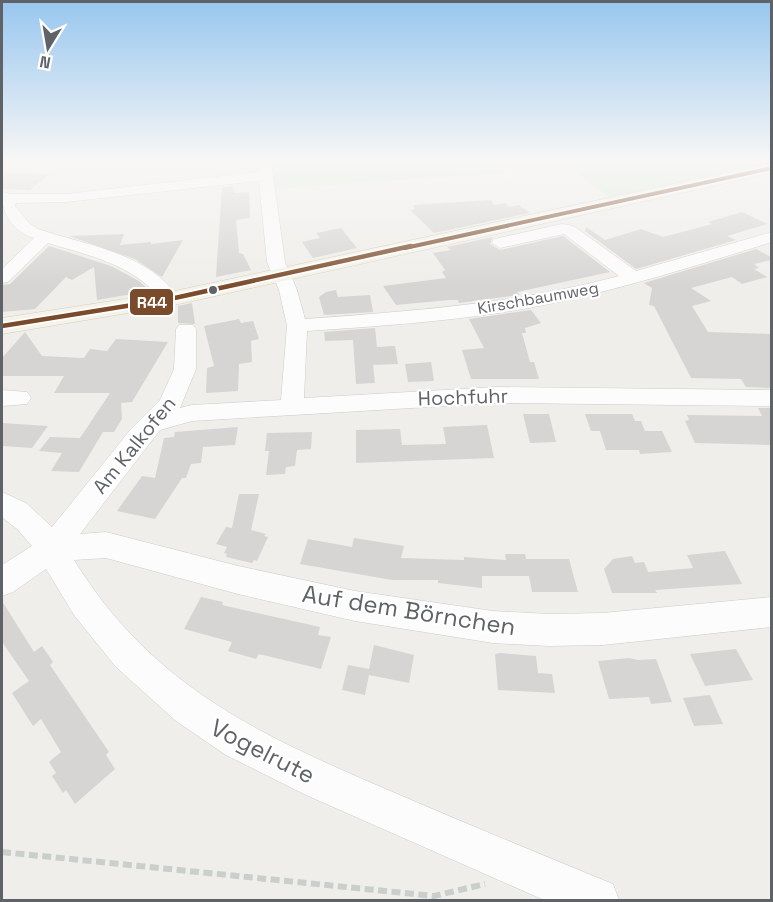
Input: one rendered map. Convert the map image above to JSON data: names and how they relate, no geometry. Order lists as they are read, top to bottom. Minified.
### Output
{"streets":{"street":["Kirschbaumweg","Hochfuhr","Am Kalkofen","Auf dem Börnchen","Vogelrute"]},"crossings":[["Hochfuhr","Am Kalkofen"],["Am Kalkofen","Auf dem Börnchen"],["Am Kalkofen","Vogelrute"],["Auf dem Börnchen","Vogelrute"]],"lines":["transit line R44"],"north":"bottom"}
